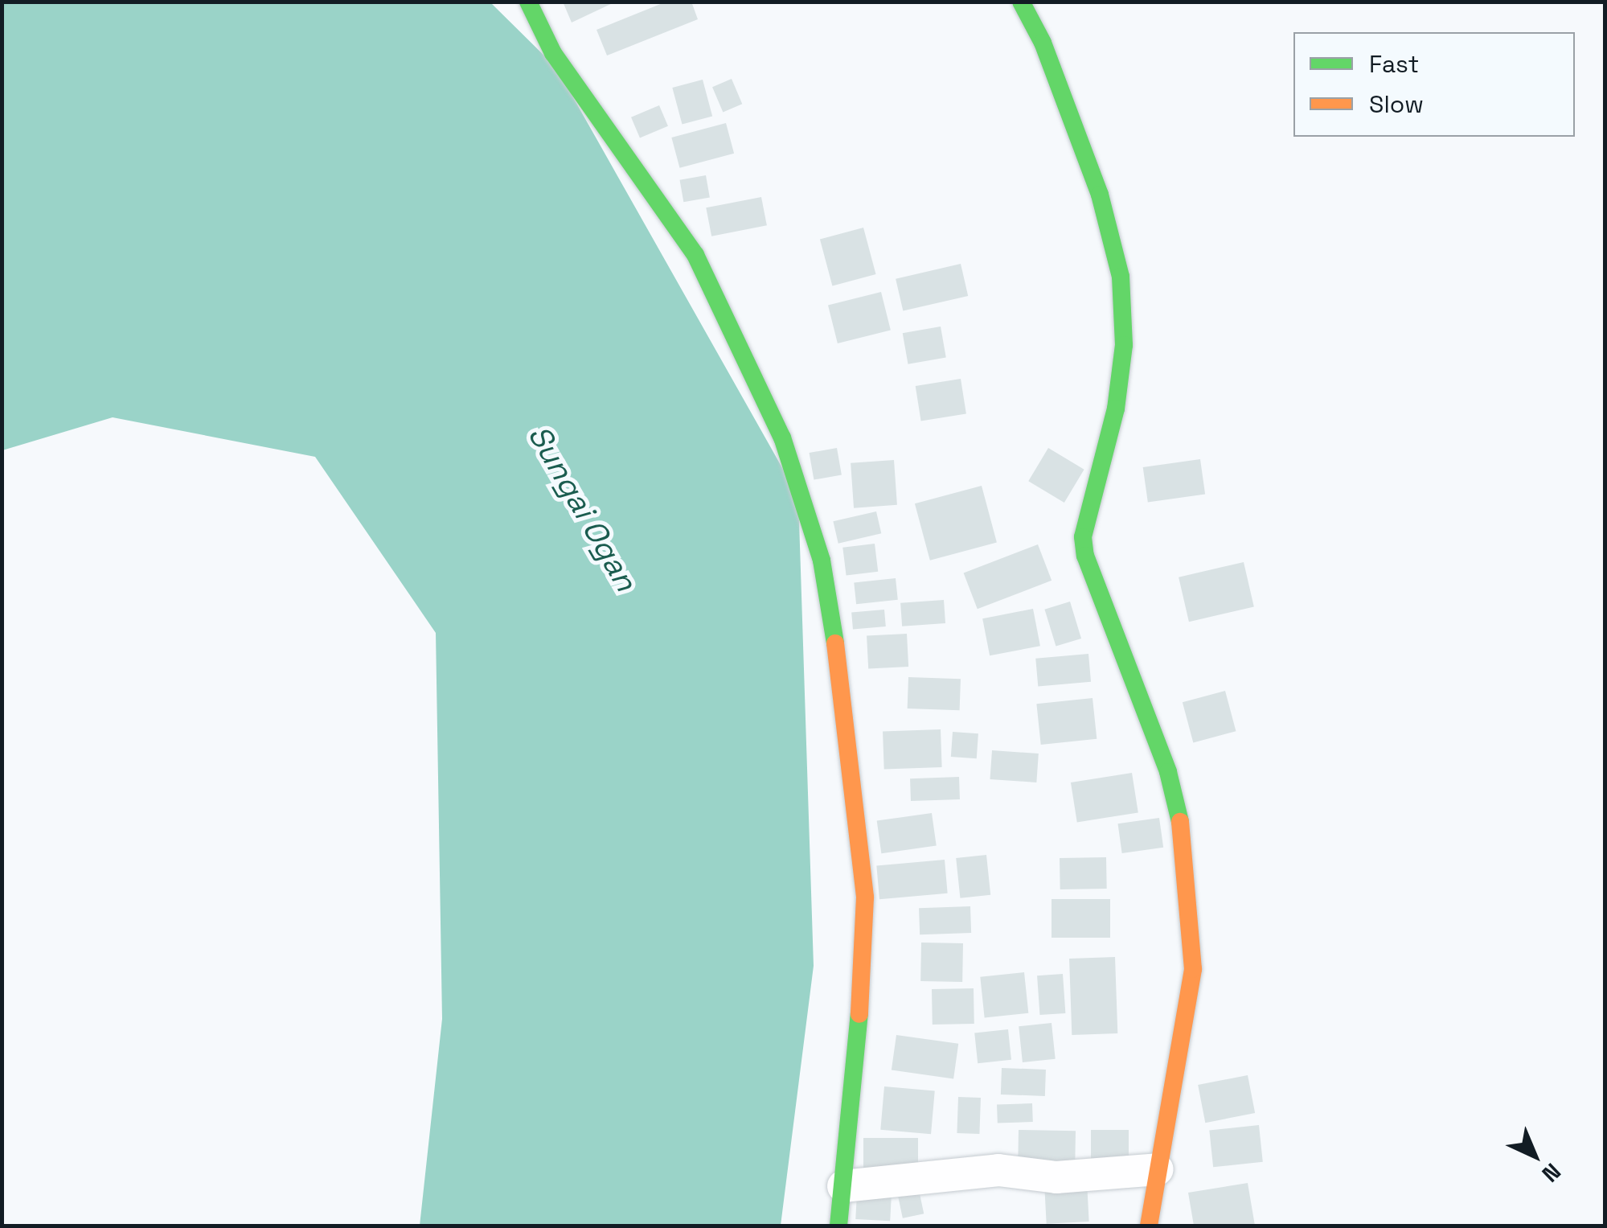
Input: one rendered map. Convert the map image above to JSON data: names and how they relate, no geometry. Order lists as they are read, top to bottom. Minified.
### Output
{"water":["Sungai Ogan"],"legend":["Fast","Slow"],"north":"bottom right"}
